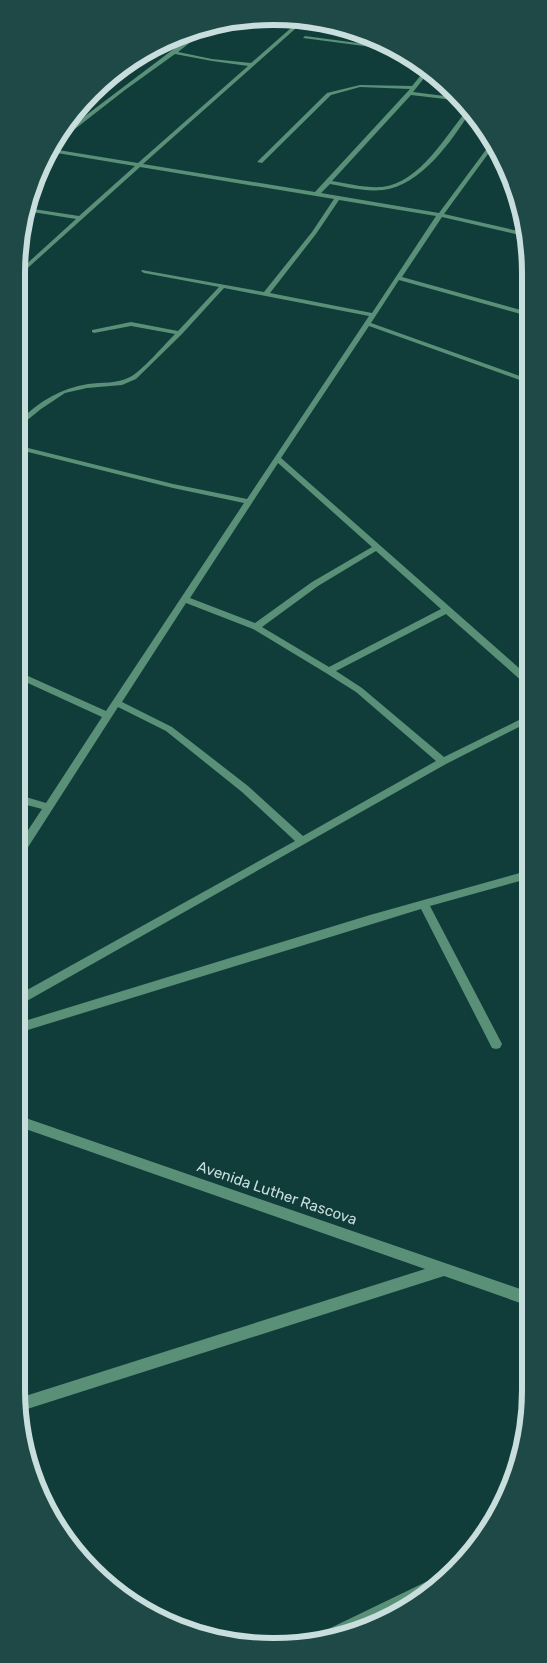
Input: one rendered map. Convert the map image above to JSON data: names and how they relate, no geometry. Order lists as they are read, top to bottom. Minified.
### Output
{"streets":{"street":["Avenida Luther Rascova"]}}
